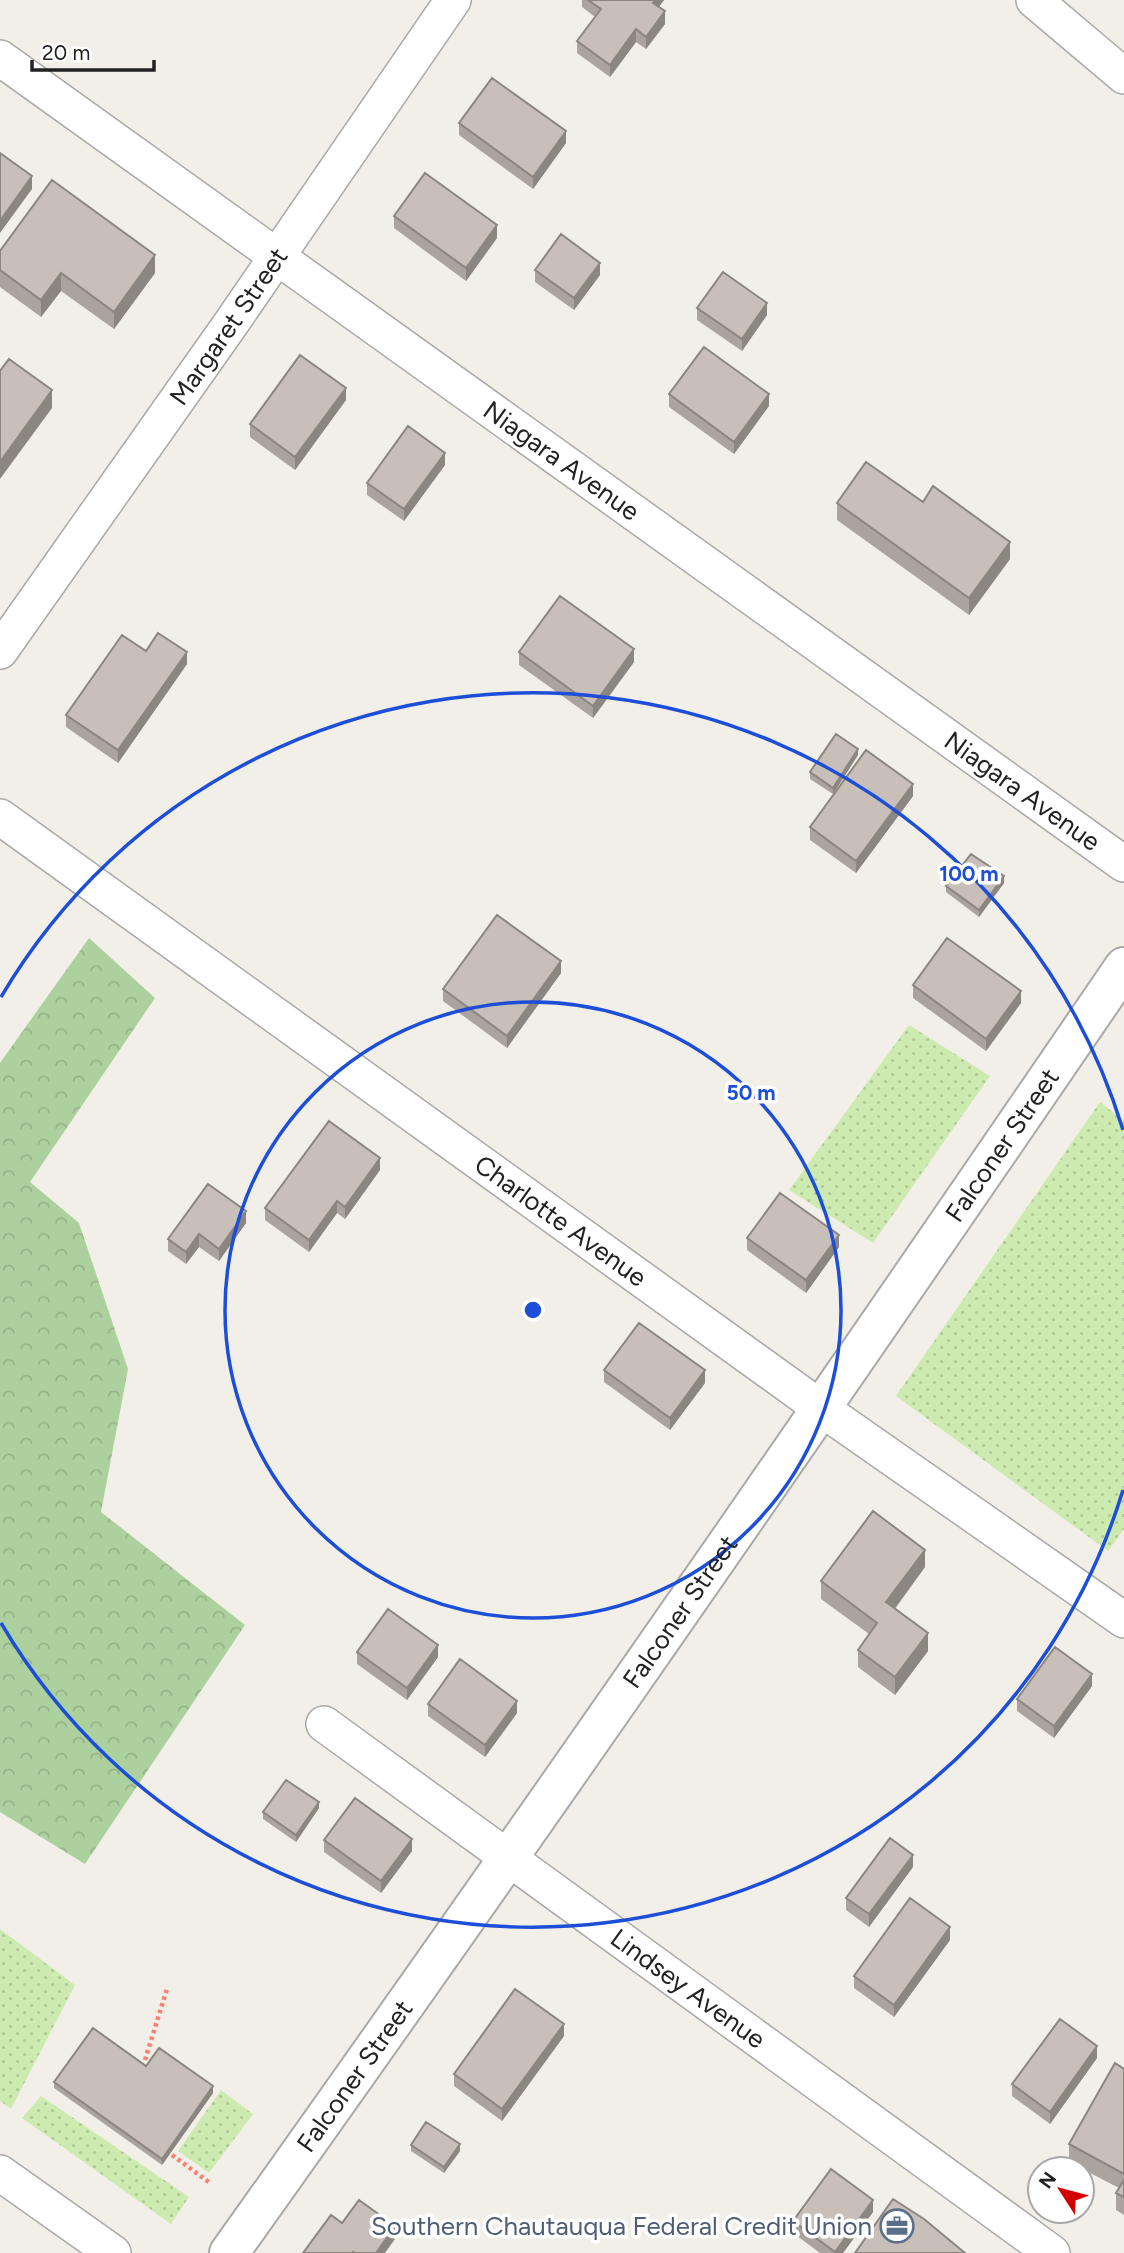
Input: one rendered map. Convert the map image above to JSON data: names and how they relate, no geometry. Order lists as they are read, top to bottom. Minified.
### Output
{"streets":{"street":["Margaret Street","Niagara Avenue","Falconer Street","Charlotte Avenue","Lindsey Avenue"]},"crossings":[["Margaret Street","Niagara Avenue"],["Falconer Street","Charlotte Avenue"],["Falconer Street","Lindsey Avenue"]],"places":{"office":["Southern Chautauqua Federal Credit Union"]},"scale_bar":"20 m","north":"top left","rings":["100 m","50 m"]}
